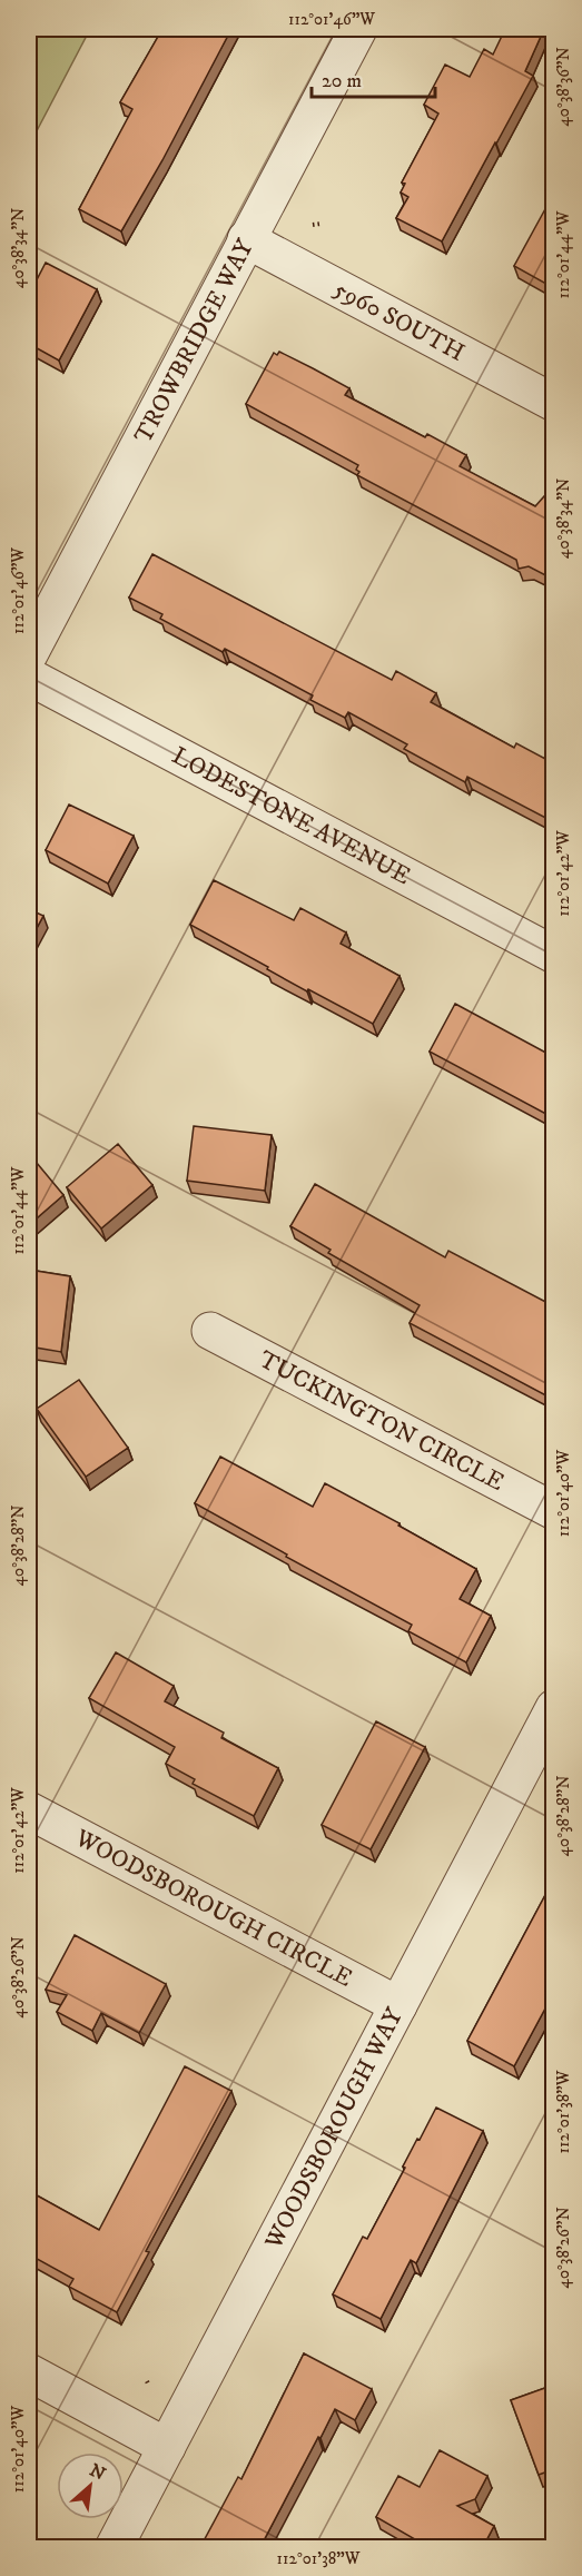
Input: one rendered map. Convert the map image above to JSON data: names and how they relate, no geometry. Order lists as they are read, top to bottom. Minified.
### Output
{"streets":{"street":["5960 SOUTH","TROWBRIDGE WAY","LODESTONE AVENUE","TUCKINGTON CIRCLE","WOODSBOROUGH CIRCLE","WOODSBOROUGH WAY"]},"crossings":[["5960 SOUTH","TROWBRIDGE WAY"],["WOODSBOROUGH CIRCLE","WOODSBOROUGH WAY"]],"scale_bar":"20 m","north":"top right","coordinates":["112°01'46\"W","40°38'36\"N","40°38'34\"N","112°01'44\"W","112°01'42\"W","112°01'40\"W","40°38'28\"N","40°38'26\"N","112°01'38\"W"]}
